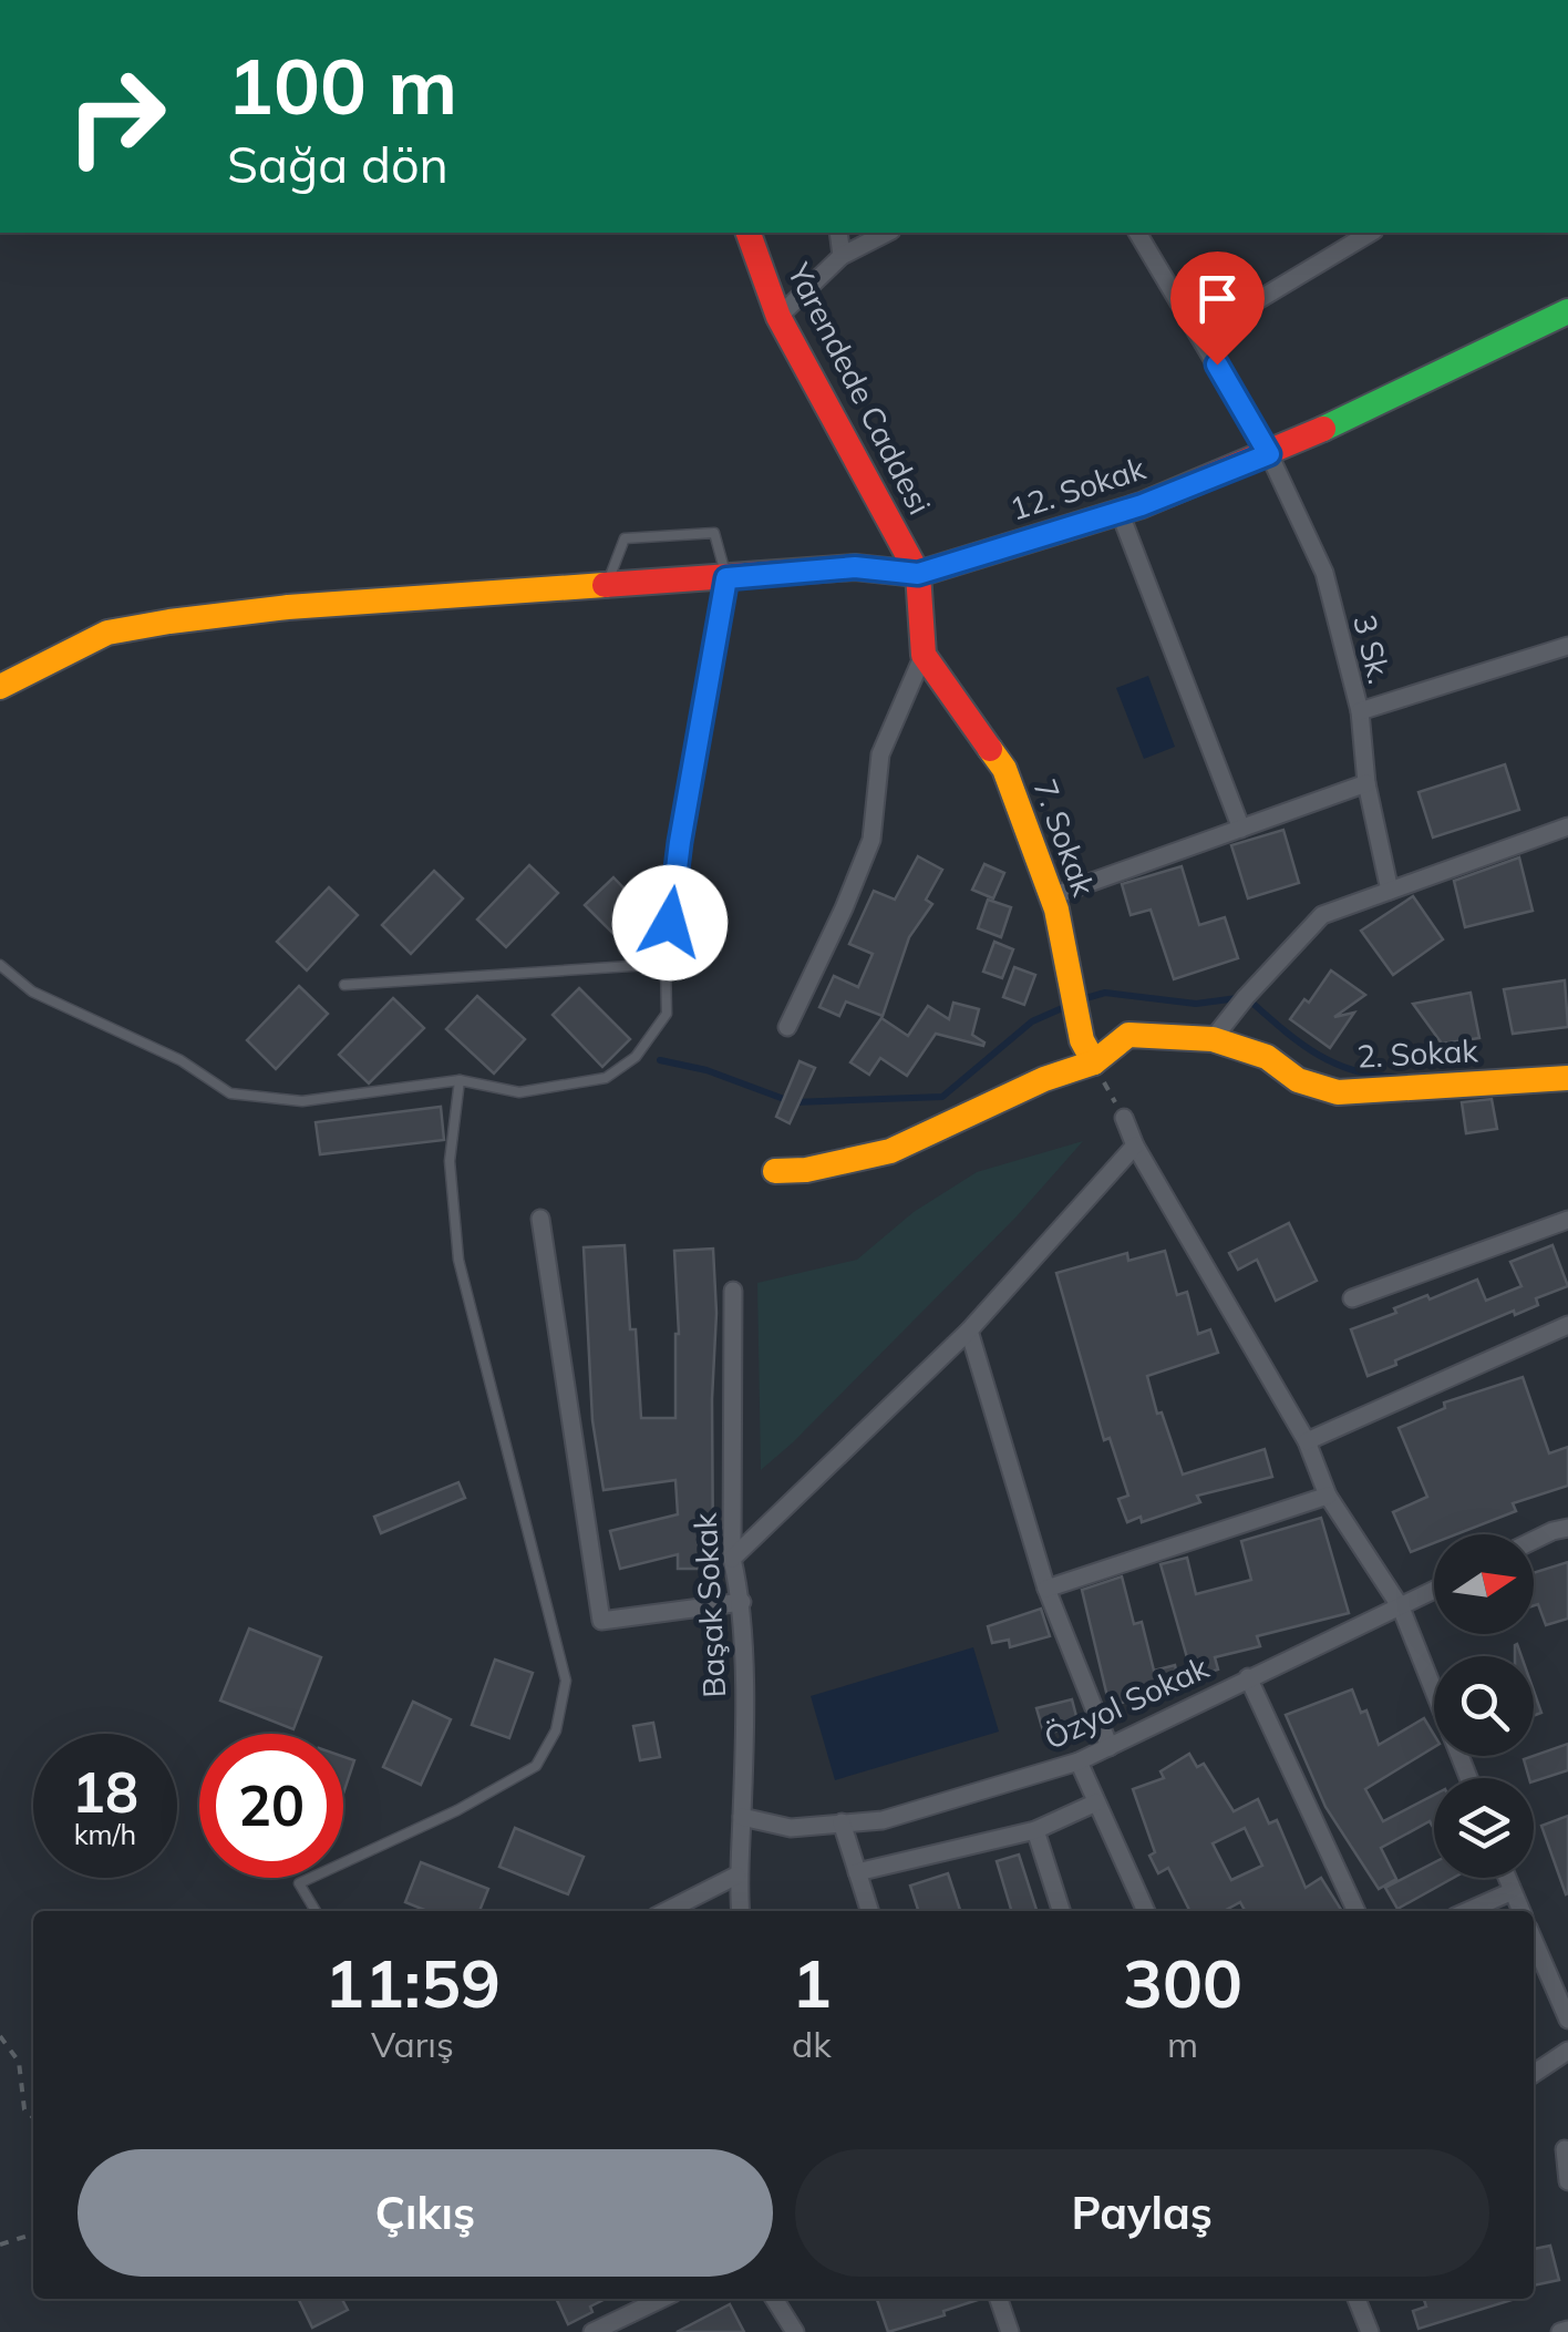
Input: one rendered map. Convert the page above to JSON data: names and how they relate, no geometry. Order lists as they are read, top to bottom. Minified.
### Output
{"streets":{"street":["Yarendede Caddesi","12. Sokak","3 Sk.","7. Sokak","2. Sokak","Başak Sokak","Özyol Sokak"]},"crossings":[["Yarendede Caddesi","12. Sokak"],["12. Sokak","3 Sk."],["7. Sokak","2. Sokak"],["Başak Sokak","Özyol Sokak"]],"north":"right","page":{"turn":["100 m","Sağa dön"],"speed":"18 km/h","limit":"20","eta":["11:59","Varış","1","dk","300","m"],"buttons":["Çıkış","Paylaş"]}}
